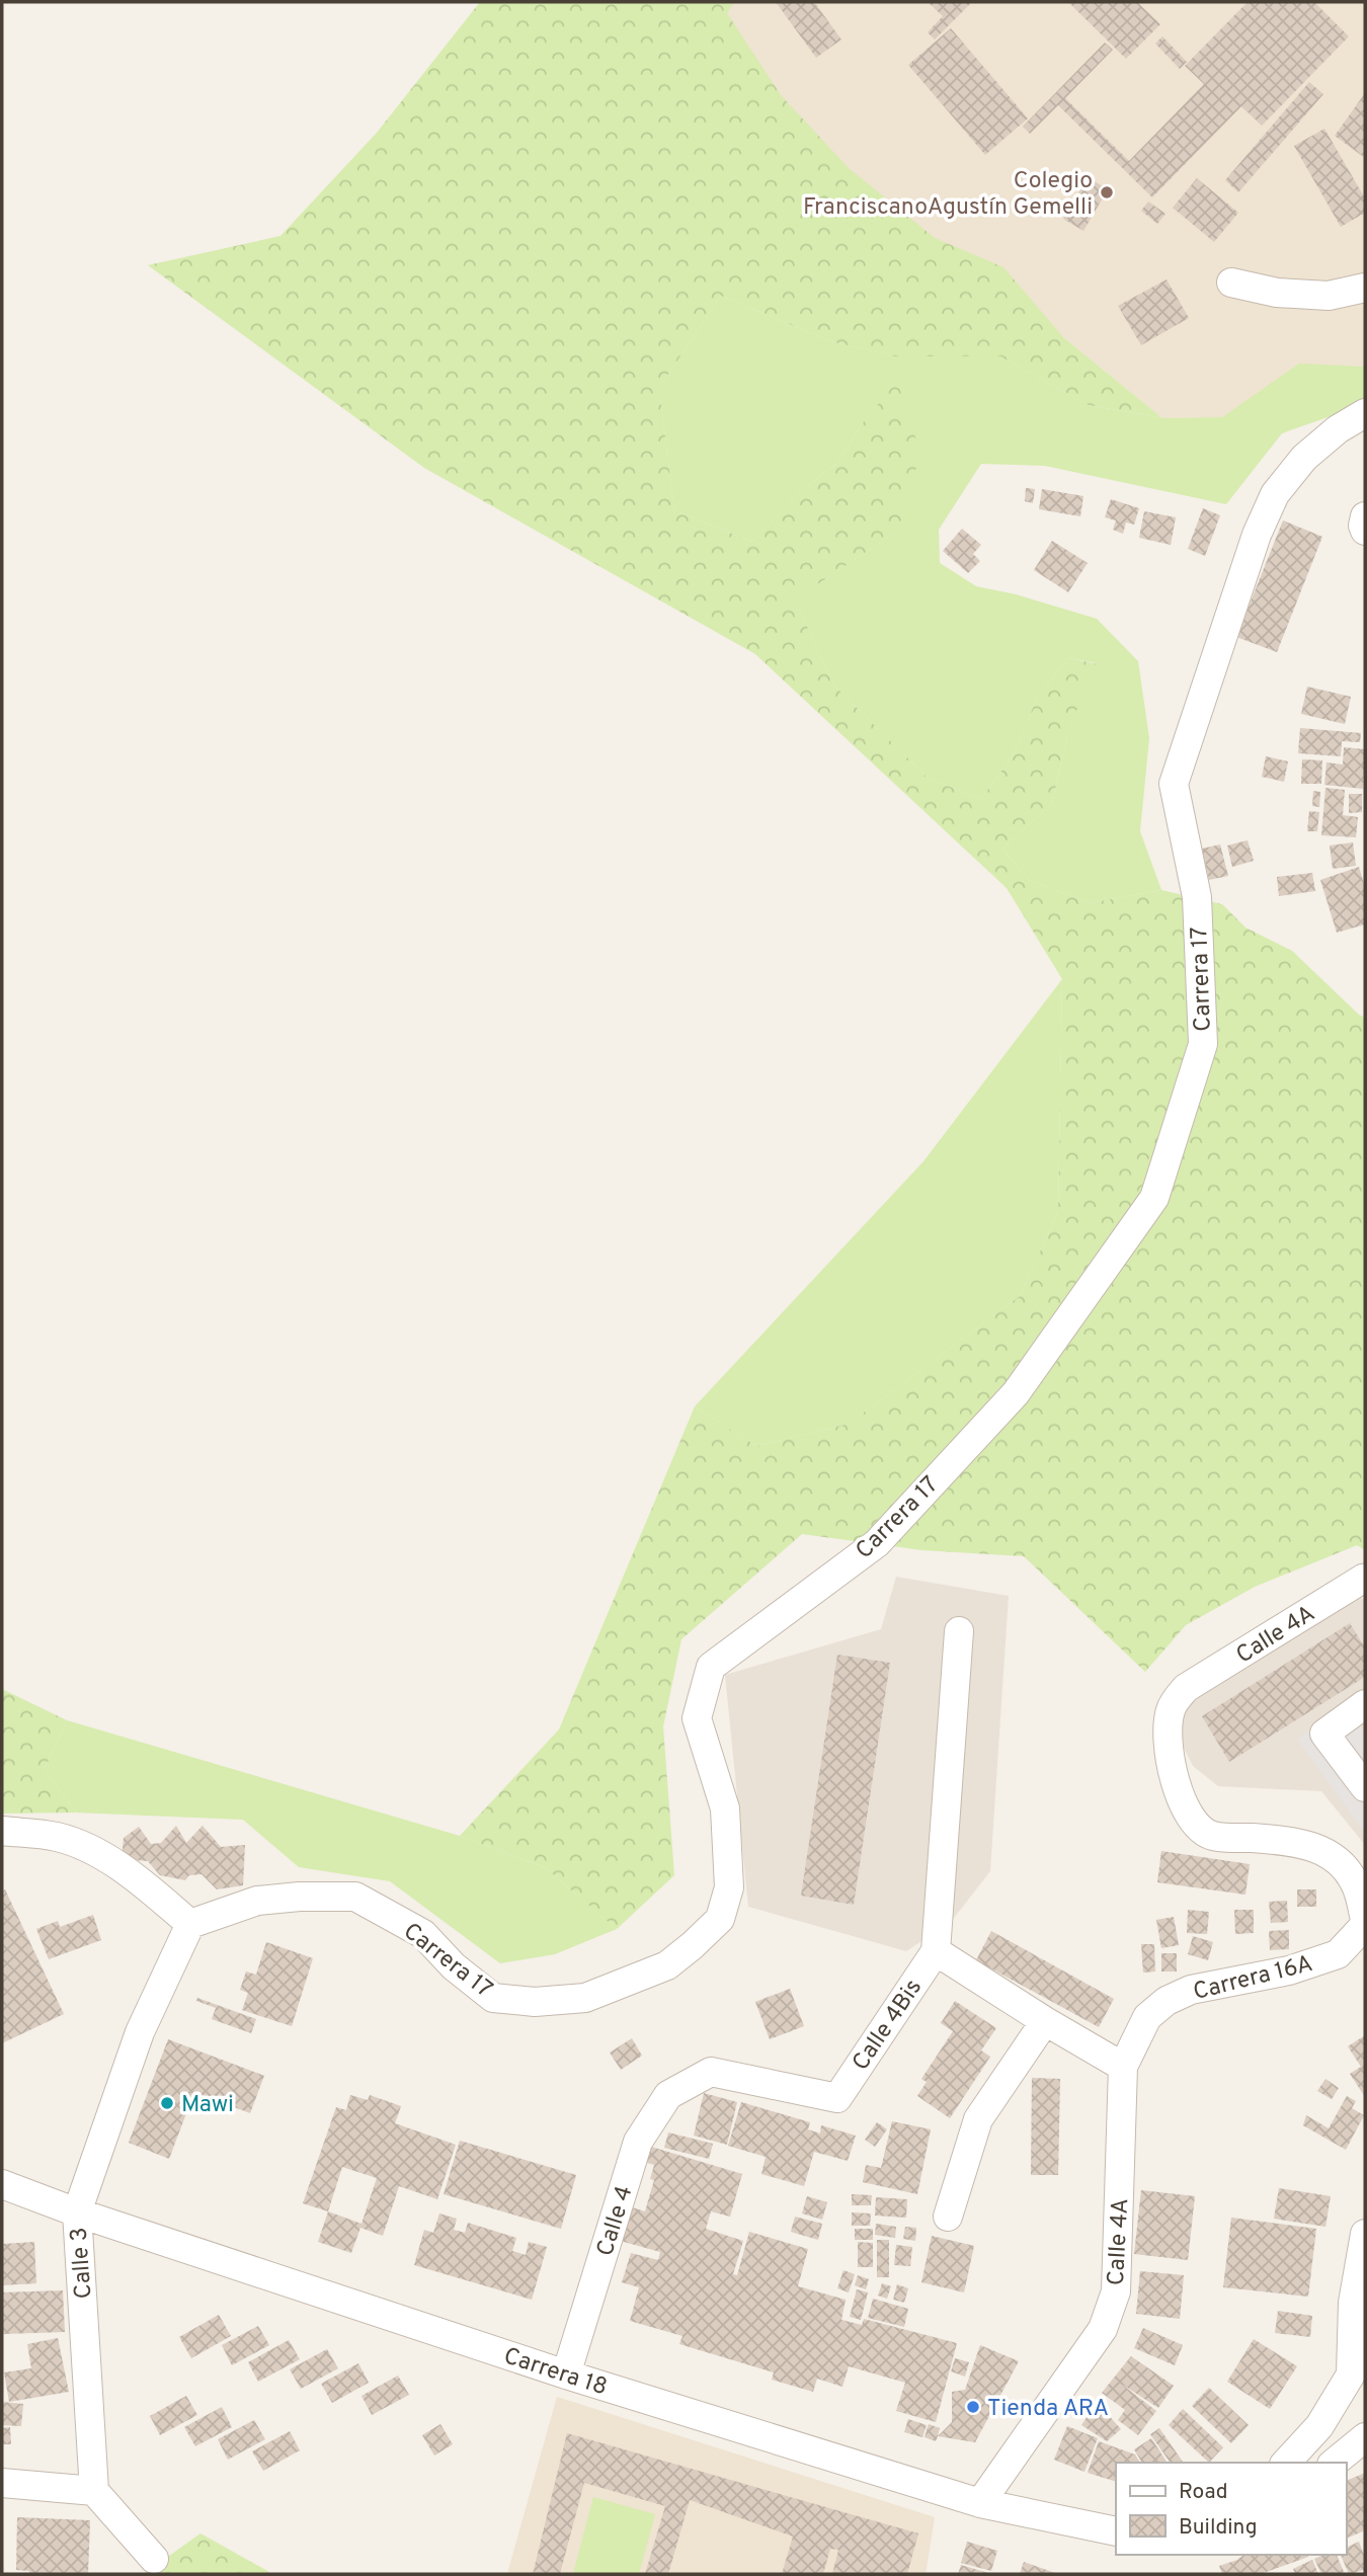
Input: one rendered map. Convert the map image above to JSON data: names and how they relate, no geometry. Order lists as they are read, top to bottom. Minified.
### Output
{"streets":{"street":["Carrera 17","Calle 4A","Carrera 16A","Calle 4Bis","Calle 4","Calle 3","Carrera 18"]},"crossings":[["Carrera 17","Calle 3"],["Calle 4A","Carrera 16A"],["Calle 4A","Carrera 18"],["Calle 4Bis","Calle 4"],["Calle 4","Carrera 18"],["Calle 3","Carrera 18"]],"places":["Colegio FranciscanoAgustín Gemelli","Mawi","Tienda ARA"],"legend":["Road","Building"]}
